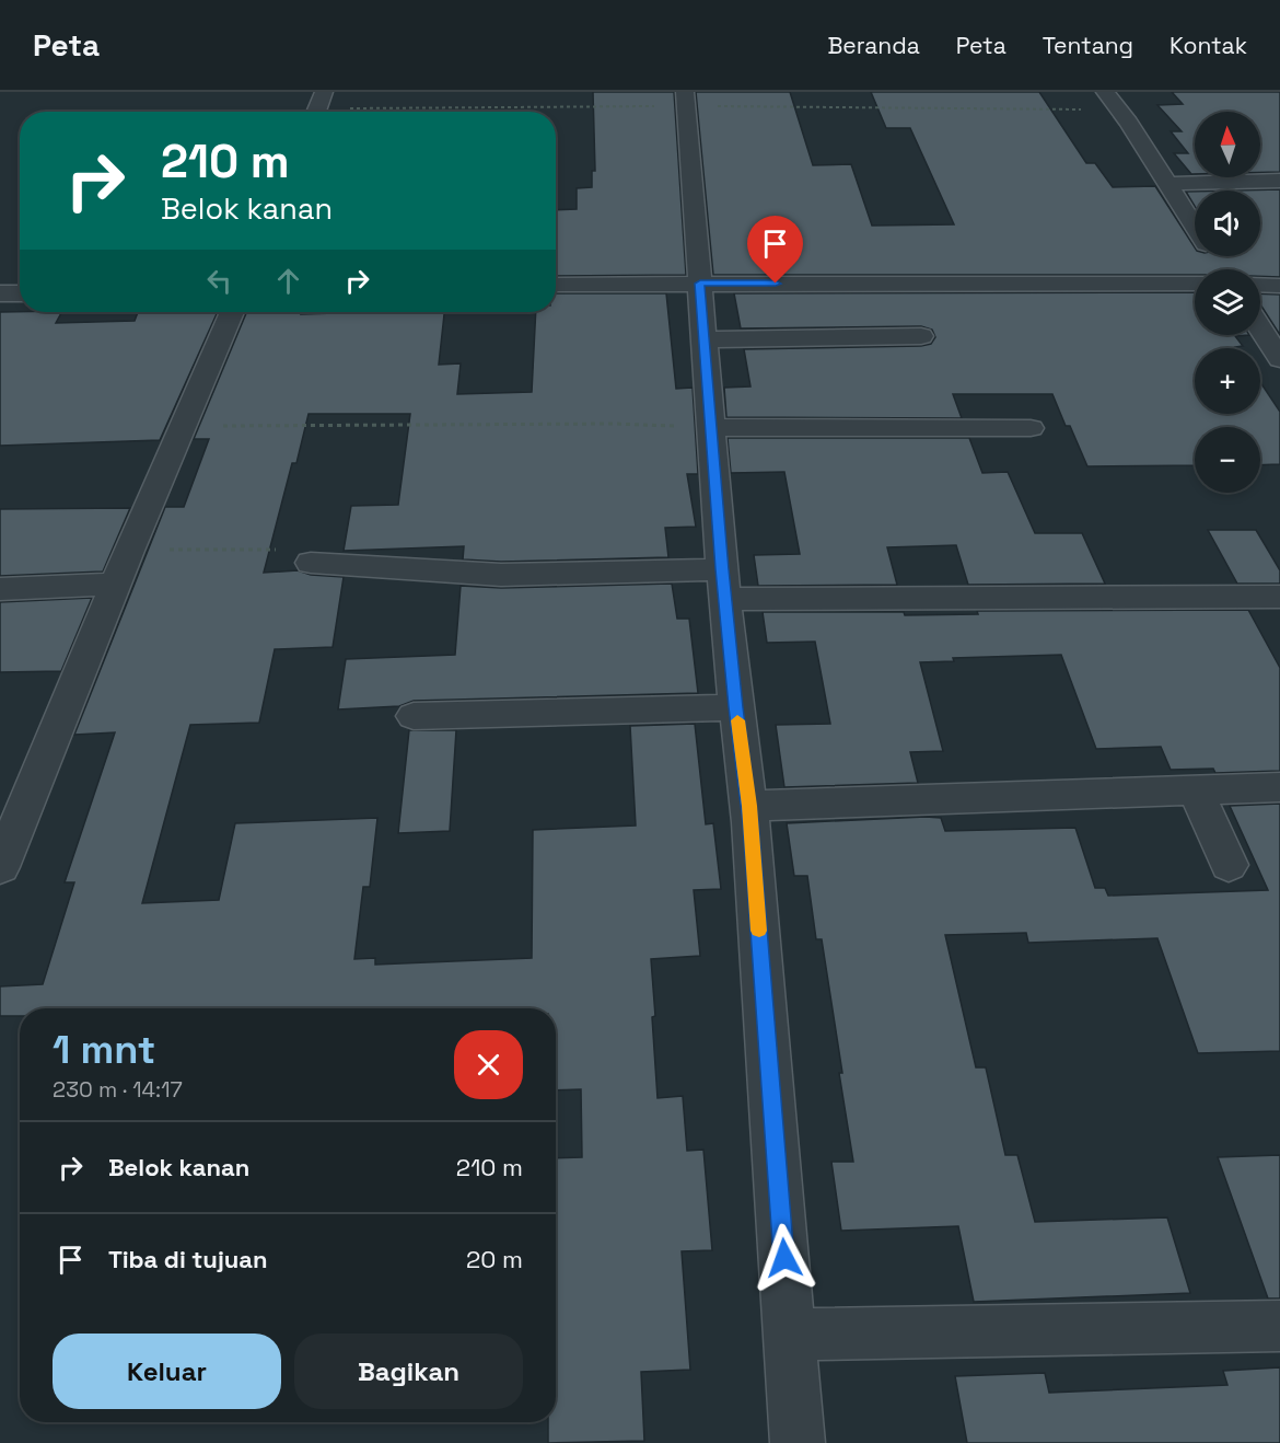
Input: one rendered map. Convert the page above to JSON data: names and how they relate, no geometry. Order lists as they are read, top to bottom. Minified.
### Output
{"north":"top","page":{"header":"Peta","nav":["Beranda","Peta","Tentang","Kontak"],"map_buttons":["+","−"],"turn":["210 m","Belok kanan"],"heading":["1 mnt","230 m · 14:17"],"list":[{"name":"Belok kanan","value":"210 m"},{"name":"Tiba di tujuan","value":"20 m"}],"buttons":["Keluar","Bagikan"]}}
